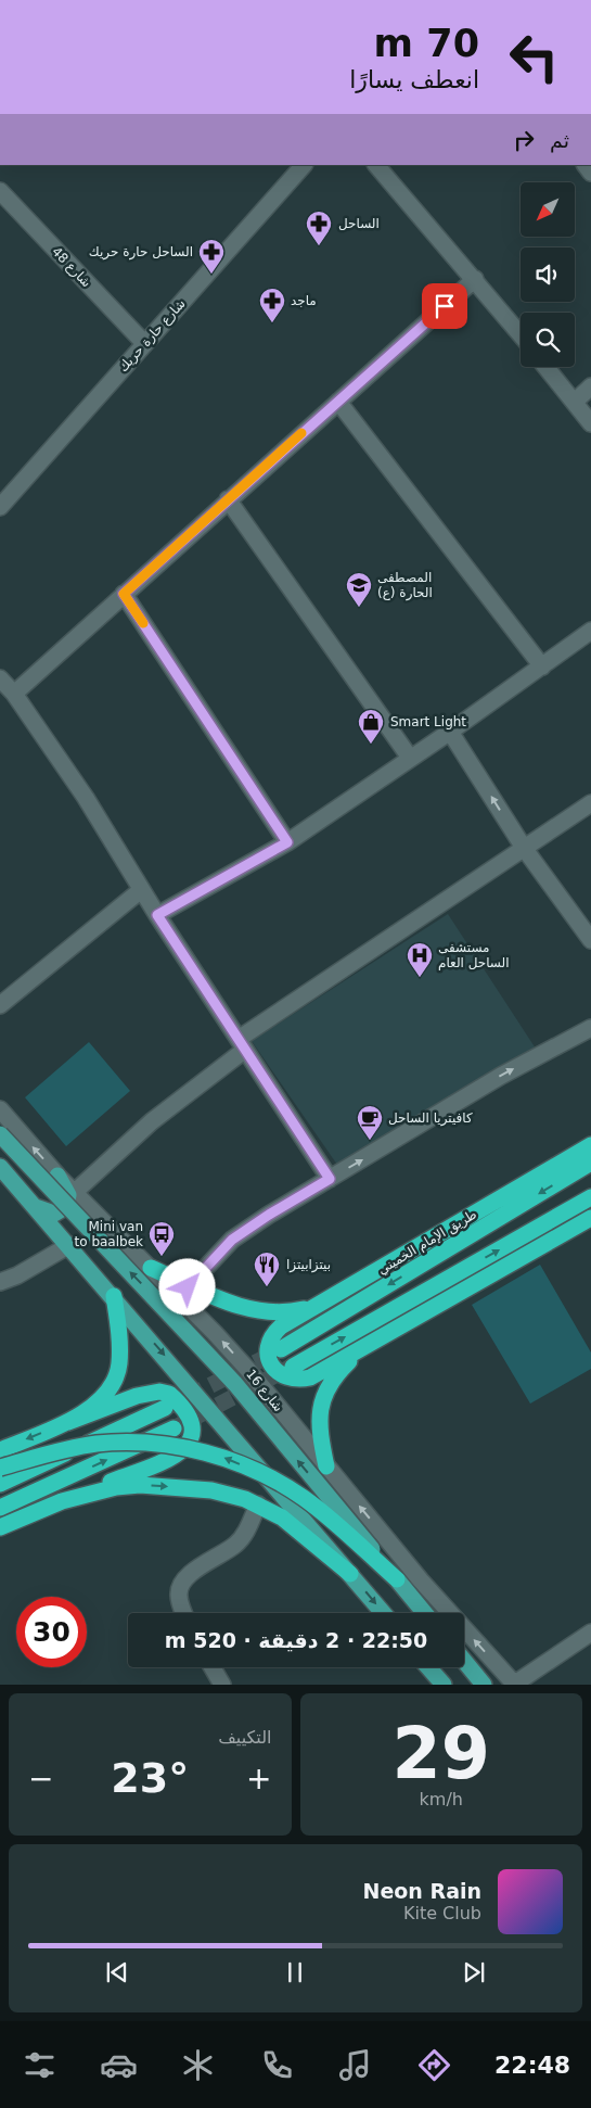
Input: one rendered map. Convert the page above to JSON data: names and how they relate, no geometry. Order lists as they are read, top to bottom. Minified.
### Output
{"streets":{"highway":["طريق الإمام الخميني"],"main road":["شارع 16"],"street":["شارع 48","شارع حارة حريك"]},"crossings":[["شارع 48","شارع حارة حريك"]],"places":{"pharmacy":["الساحل","الساحل حارة حريك","ماجد"],"school or university":["المصطفى الحارة (ع)"],"shop":["Smart Light"],"hospital":["مستشفى الساحل العام"],"cafe":["كافيتريا الساحل"],"bus stop":["Mini van to baalbek"],"restaurant":["بيتزابيتزا"]},"north":"bottom left","page":{"turn":["70 m","انعطف يسارًا"],"then":"ثم","limit":"30","trip":"22:50 · 2 دقيقة · 520 m","tile":[["29","km/h"],"التكييف"],"heat":["−","23°","+"],"song":["Neon Rain","Kite Club"],"tabs":"22:48"}}
